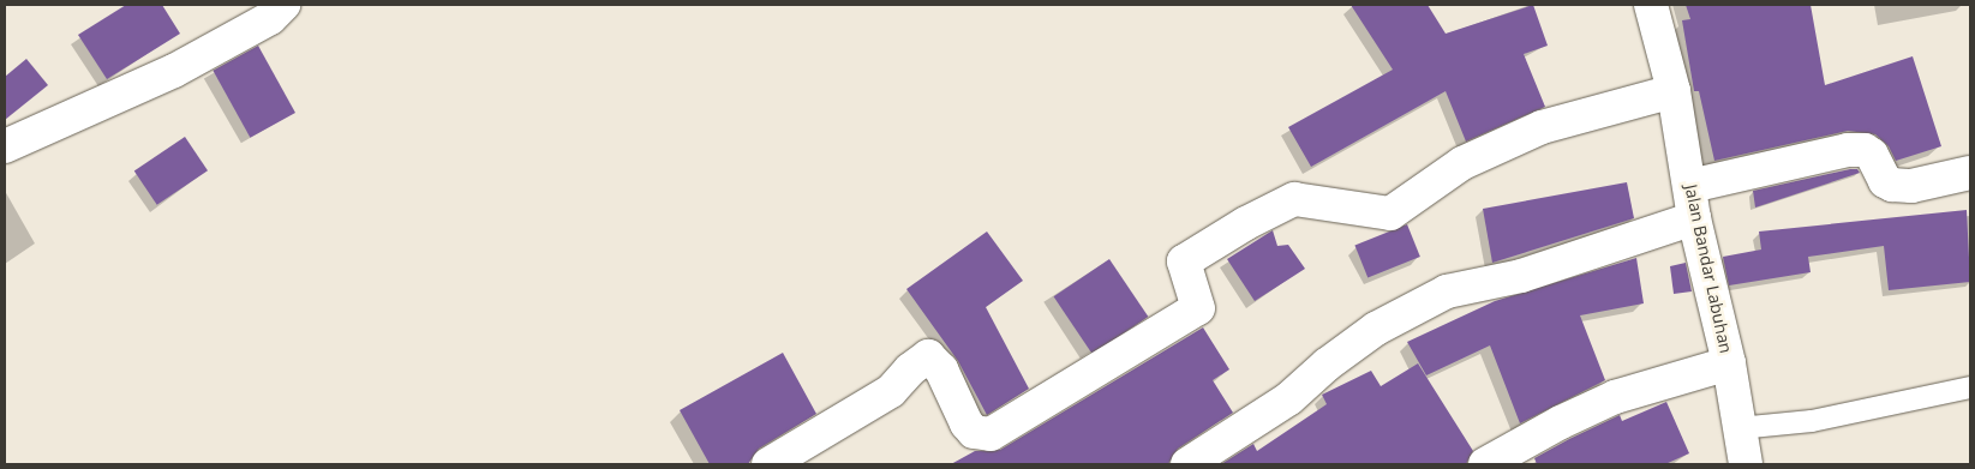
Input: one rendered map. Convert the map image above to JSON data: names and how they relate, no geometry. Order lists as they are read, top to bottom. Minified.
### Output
{"streets":{"street":["Jalan Bandar Labuhan"]}}
